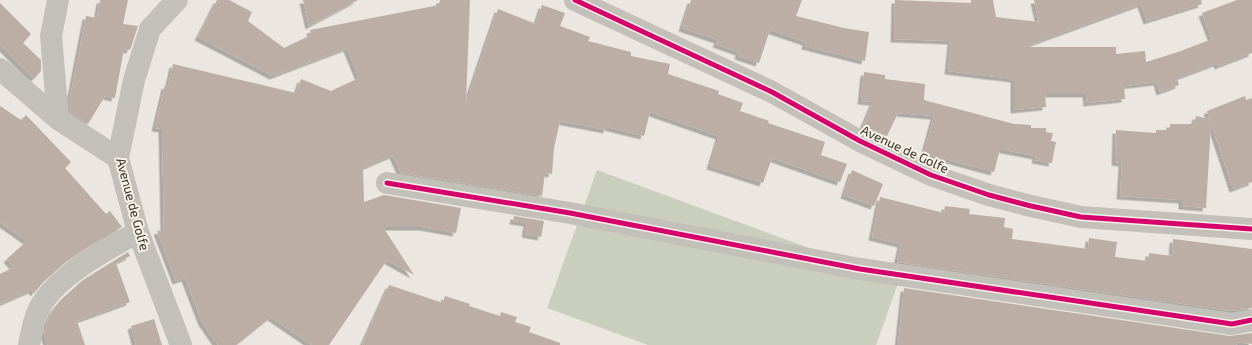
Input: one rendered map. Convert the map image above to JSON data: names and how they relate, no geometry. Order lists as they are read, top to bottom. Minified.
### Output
{"streets":{"street":["Avenue de Golfe"]}}
